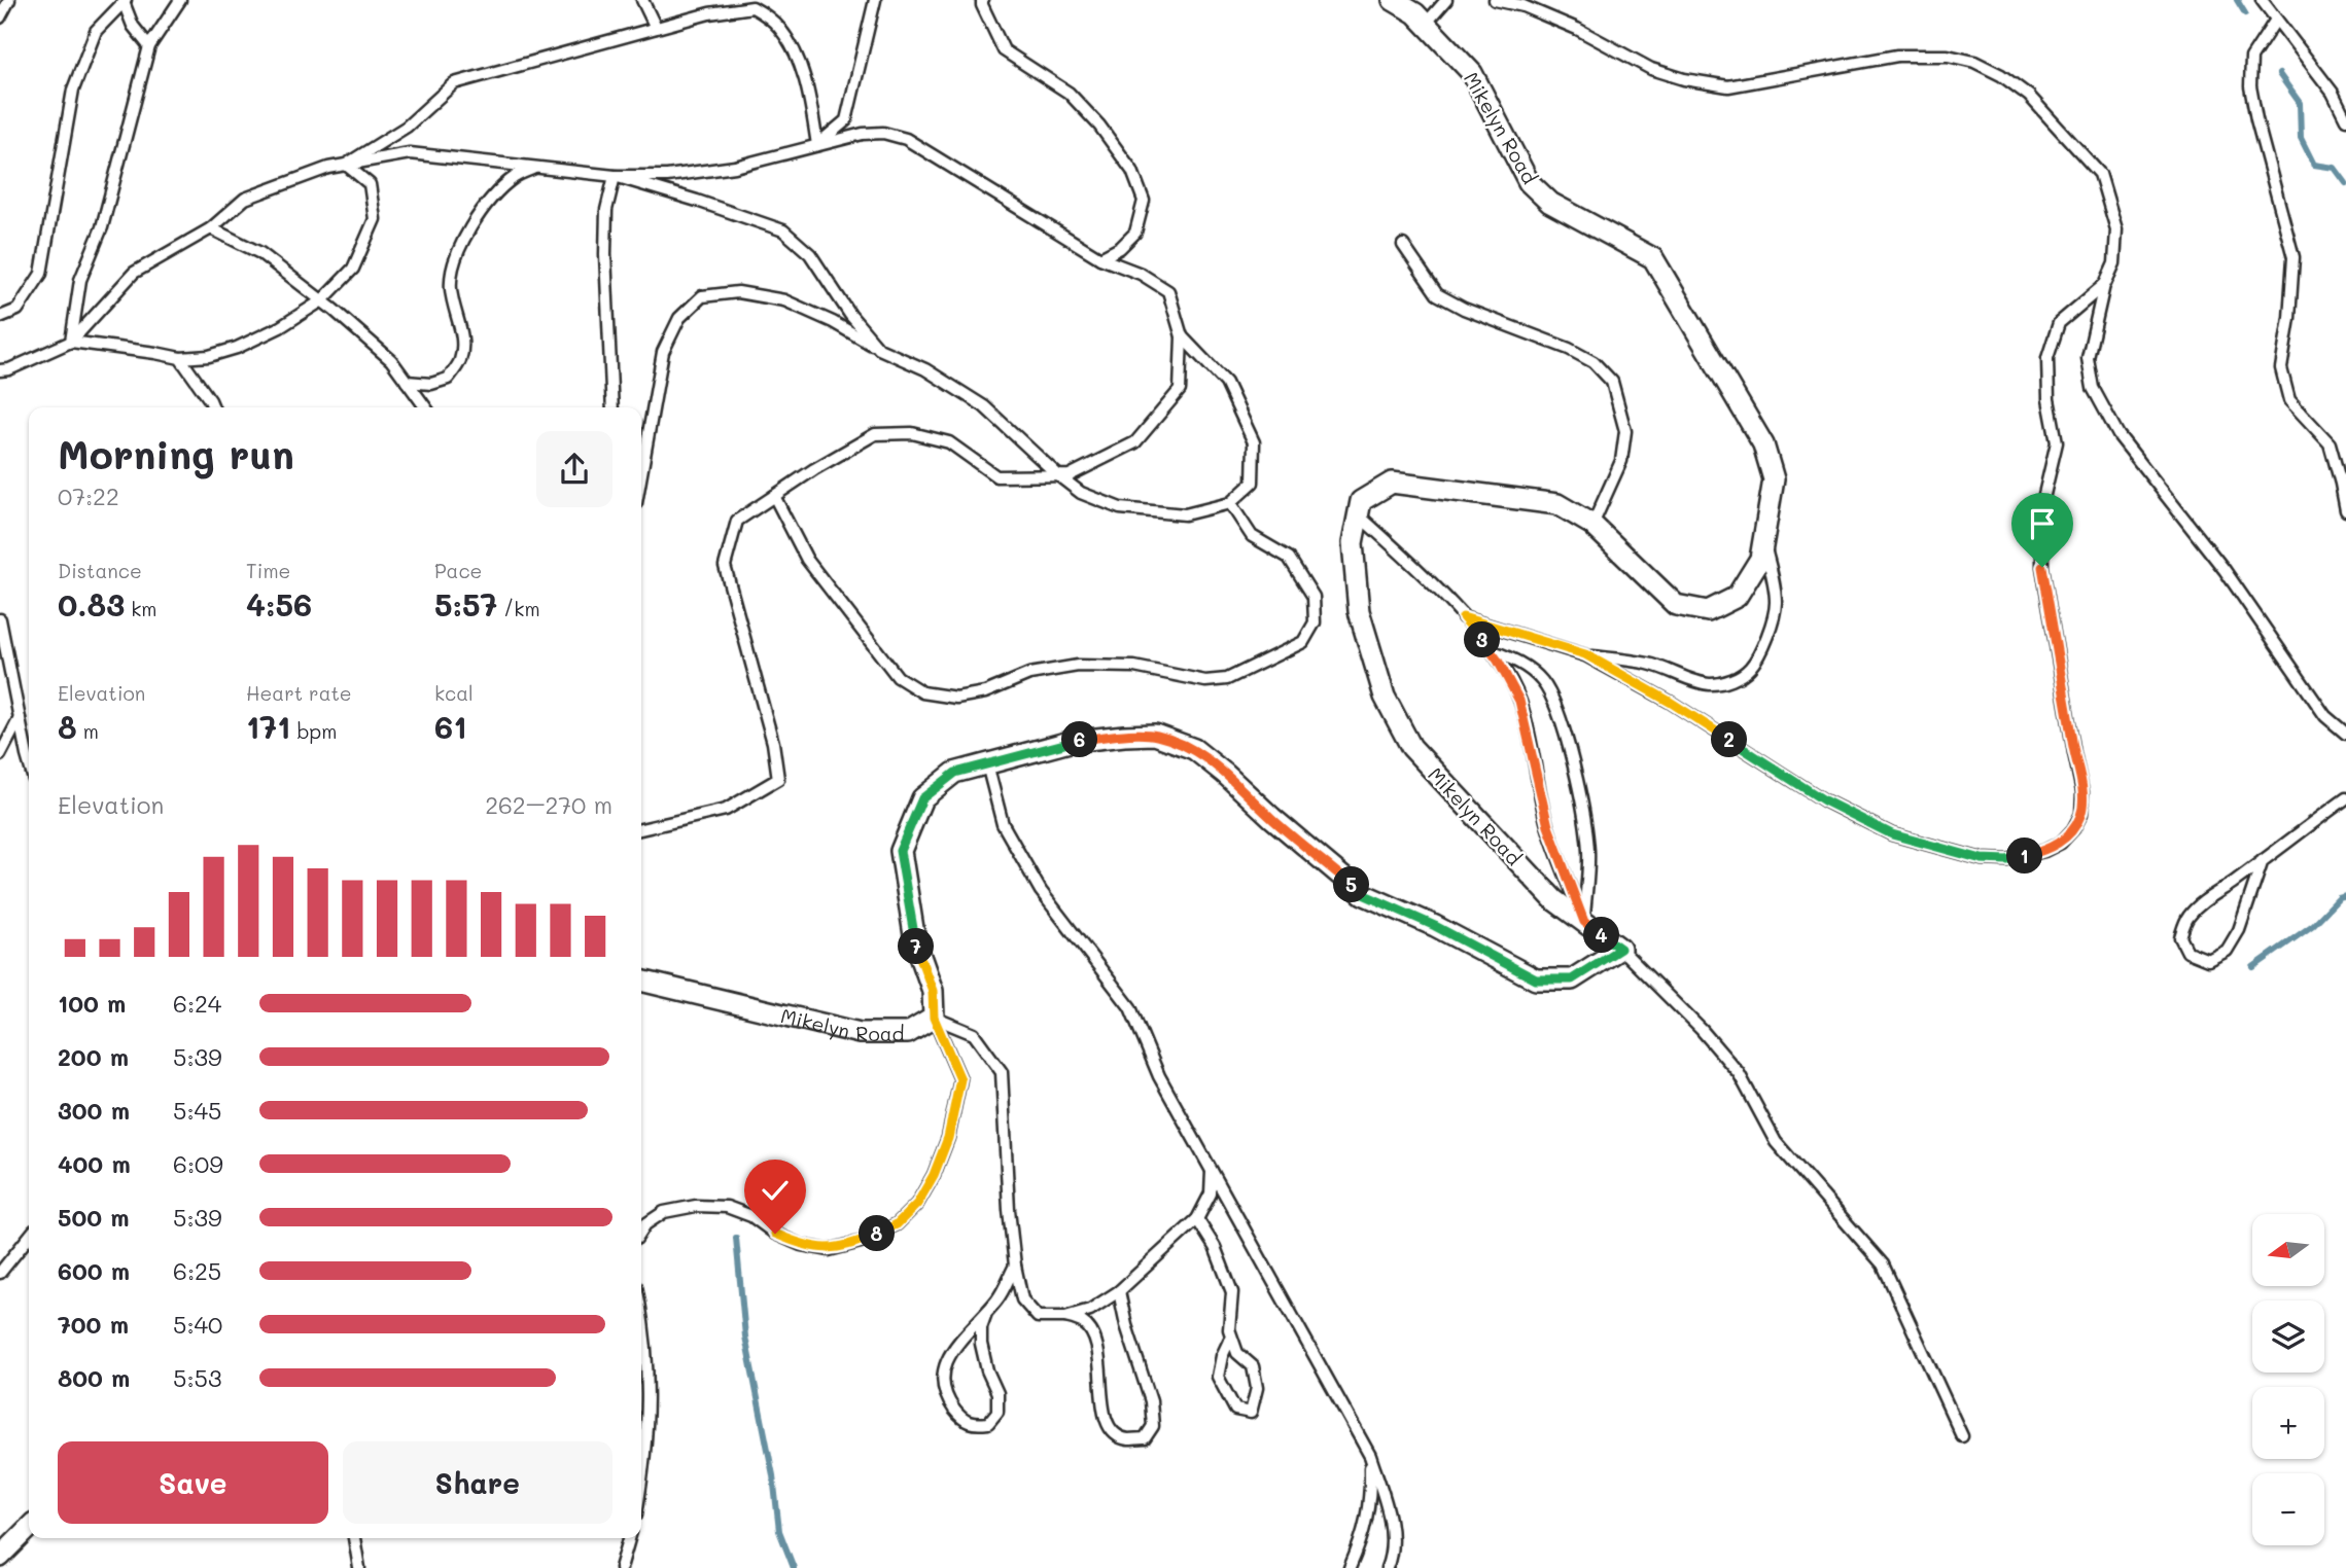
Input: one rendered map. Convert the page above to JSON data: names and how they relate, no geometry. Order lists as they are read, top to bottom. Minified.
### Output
{"streets":{"street":["Mikelyn Road"]},"north":"left","page":{"heading":["Morning run","07:22"],"stats":[["Distance","0.83 km"],["Time","4:56"],["Pace","5:57 /km"],["Elevation","8 m"],["Heart rate","171 bpm"],["kcal","61"]],"pins":["3","2","6","1","5","4","7","8"],"chart":["Elevation","262–270 m"],"list":[{"name":"100 m","note":"6:24"},{"name":"200 m","note":"5:39"},{"name":"300 m","note":"5:45"},{"name":"400 m","note":"6:09"},{"name":"500 m","note":"5:39"},{"name":"600 m","note":"6:25"},{"name":"700 m","note":"5:40"},{"name":"800 m","note":"5:53"}],"map_buttons":["+","−"],"buttons":["Save","Share"]}}
